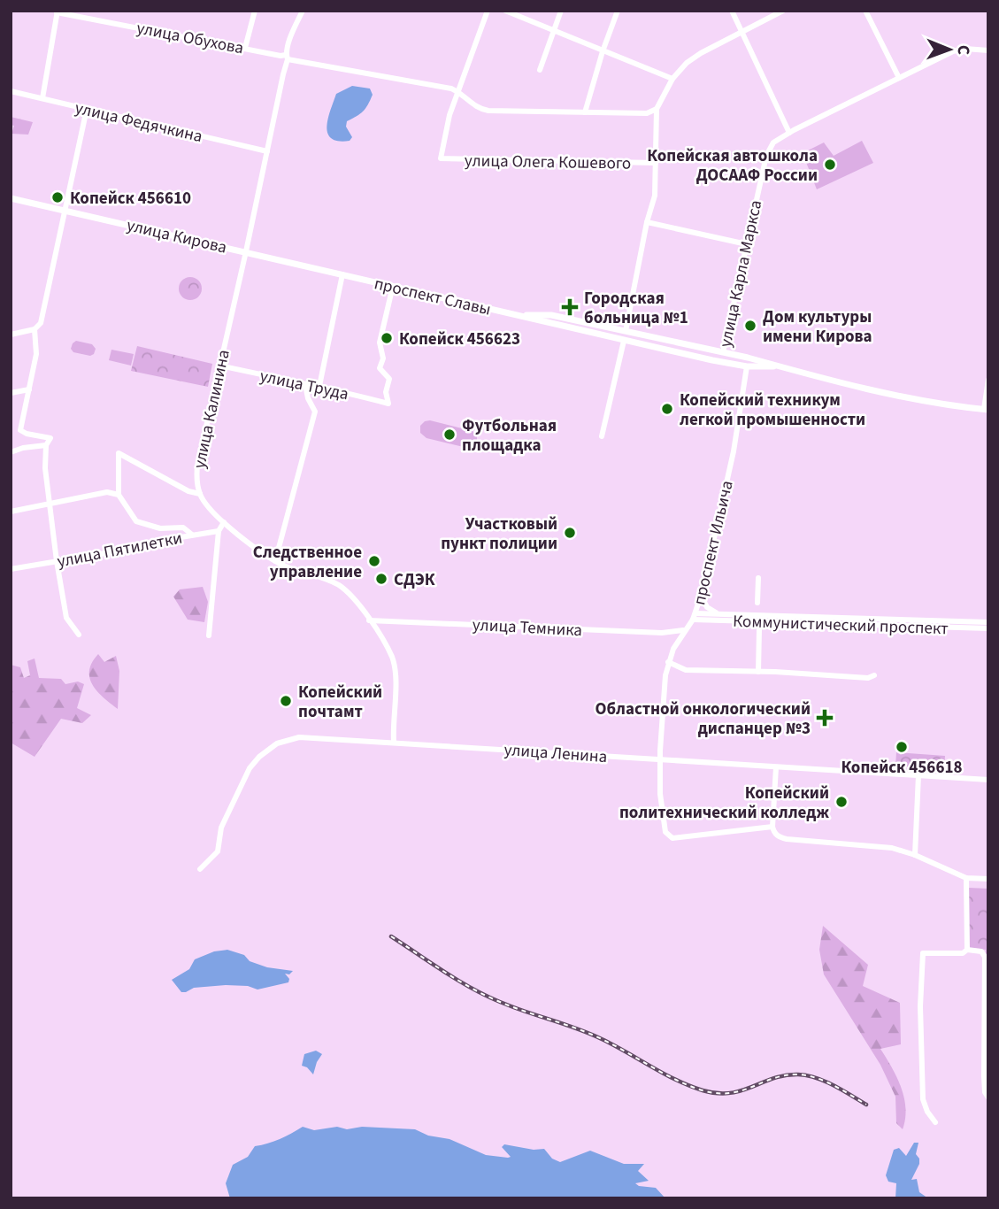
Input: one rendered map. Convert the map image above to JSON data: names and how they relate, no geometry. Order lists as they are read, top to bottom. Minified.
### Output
{"streets":{"main road":["улица Кирова","улица Карла Маркса","проспект Славы","проспект Ильича"],"street":["улица Обухова","улица Федячкина","улица Олега Кошевого","улица Труда","улица Калинина","улица Пятилетки","Коммунистический проспект","улица Темника","улица Ленина"]},"crossings":[["улица Обухова","улица Олега Кошевого"],["улица Обухова","улица Калинина"],["улица Федячкина","улица Калинина"],["улица Кирова","проспект Славы"],["улица Кирова","улица Калинина"],["улица Карла Маркса","проспект Славы"],["проспект Славы","улица Труда"],["проспект Славы","проспект Ильича"],["улица Труда","улица Калинина"],["улица Калинина","улица Темника"],["улица Калинина","улица Ленина"],["проспект Ильича","Коммунистический проспект"],["проспект Ильича","улица Темника"],["проспект Ильича","улица Ленина"]],"places":{"other":["Копейская автошкола ДОСААФ России","Копейск 456610","Дом культуры имени Кирова","Копейск 456623","Копейский техникум легкой промышенности","Футбольная площадка","Участковый пункт полиции","Следственное управление","СДЭК","Копейский почтамт","Копейск 456618","Копейский политехнический колледж"],"health":["Городская больница №1","Областной онкологический диспанцер №3"]},"north":"right"}
